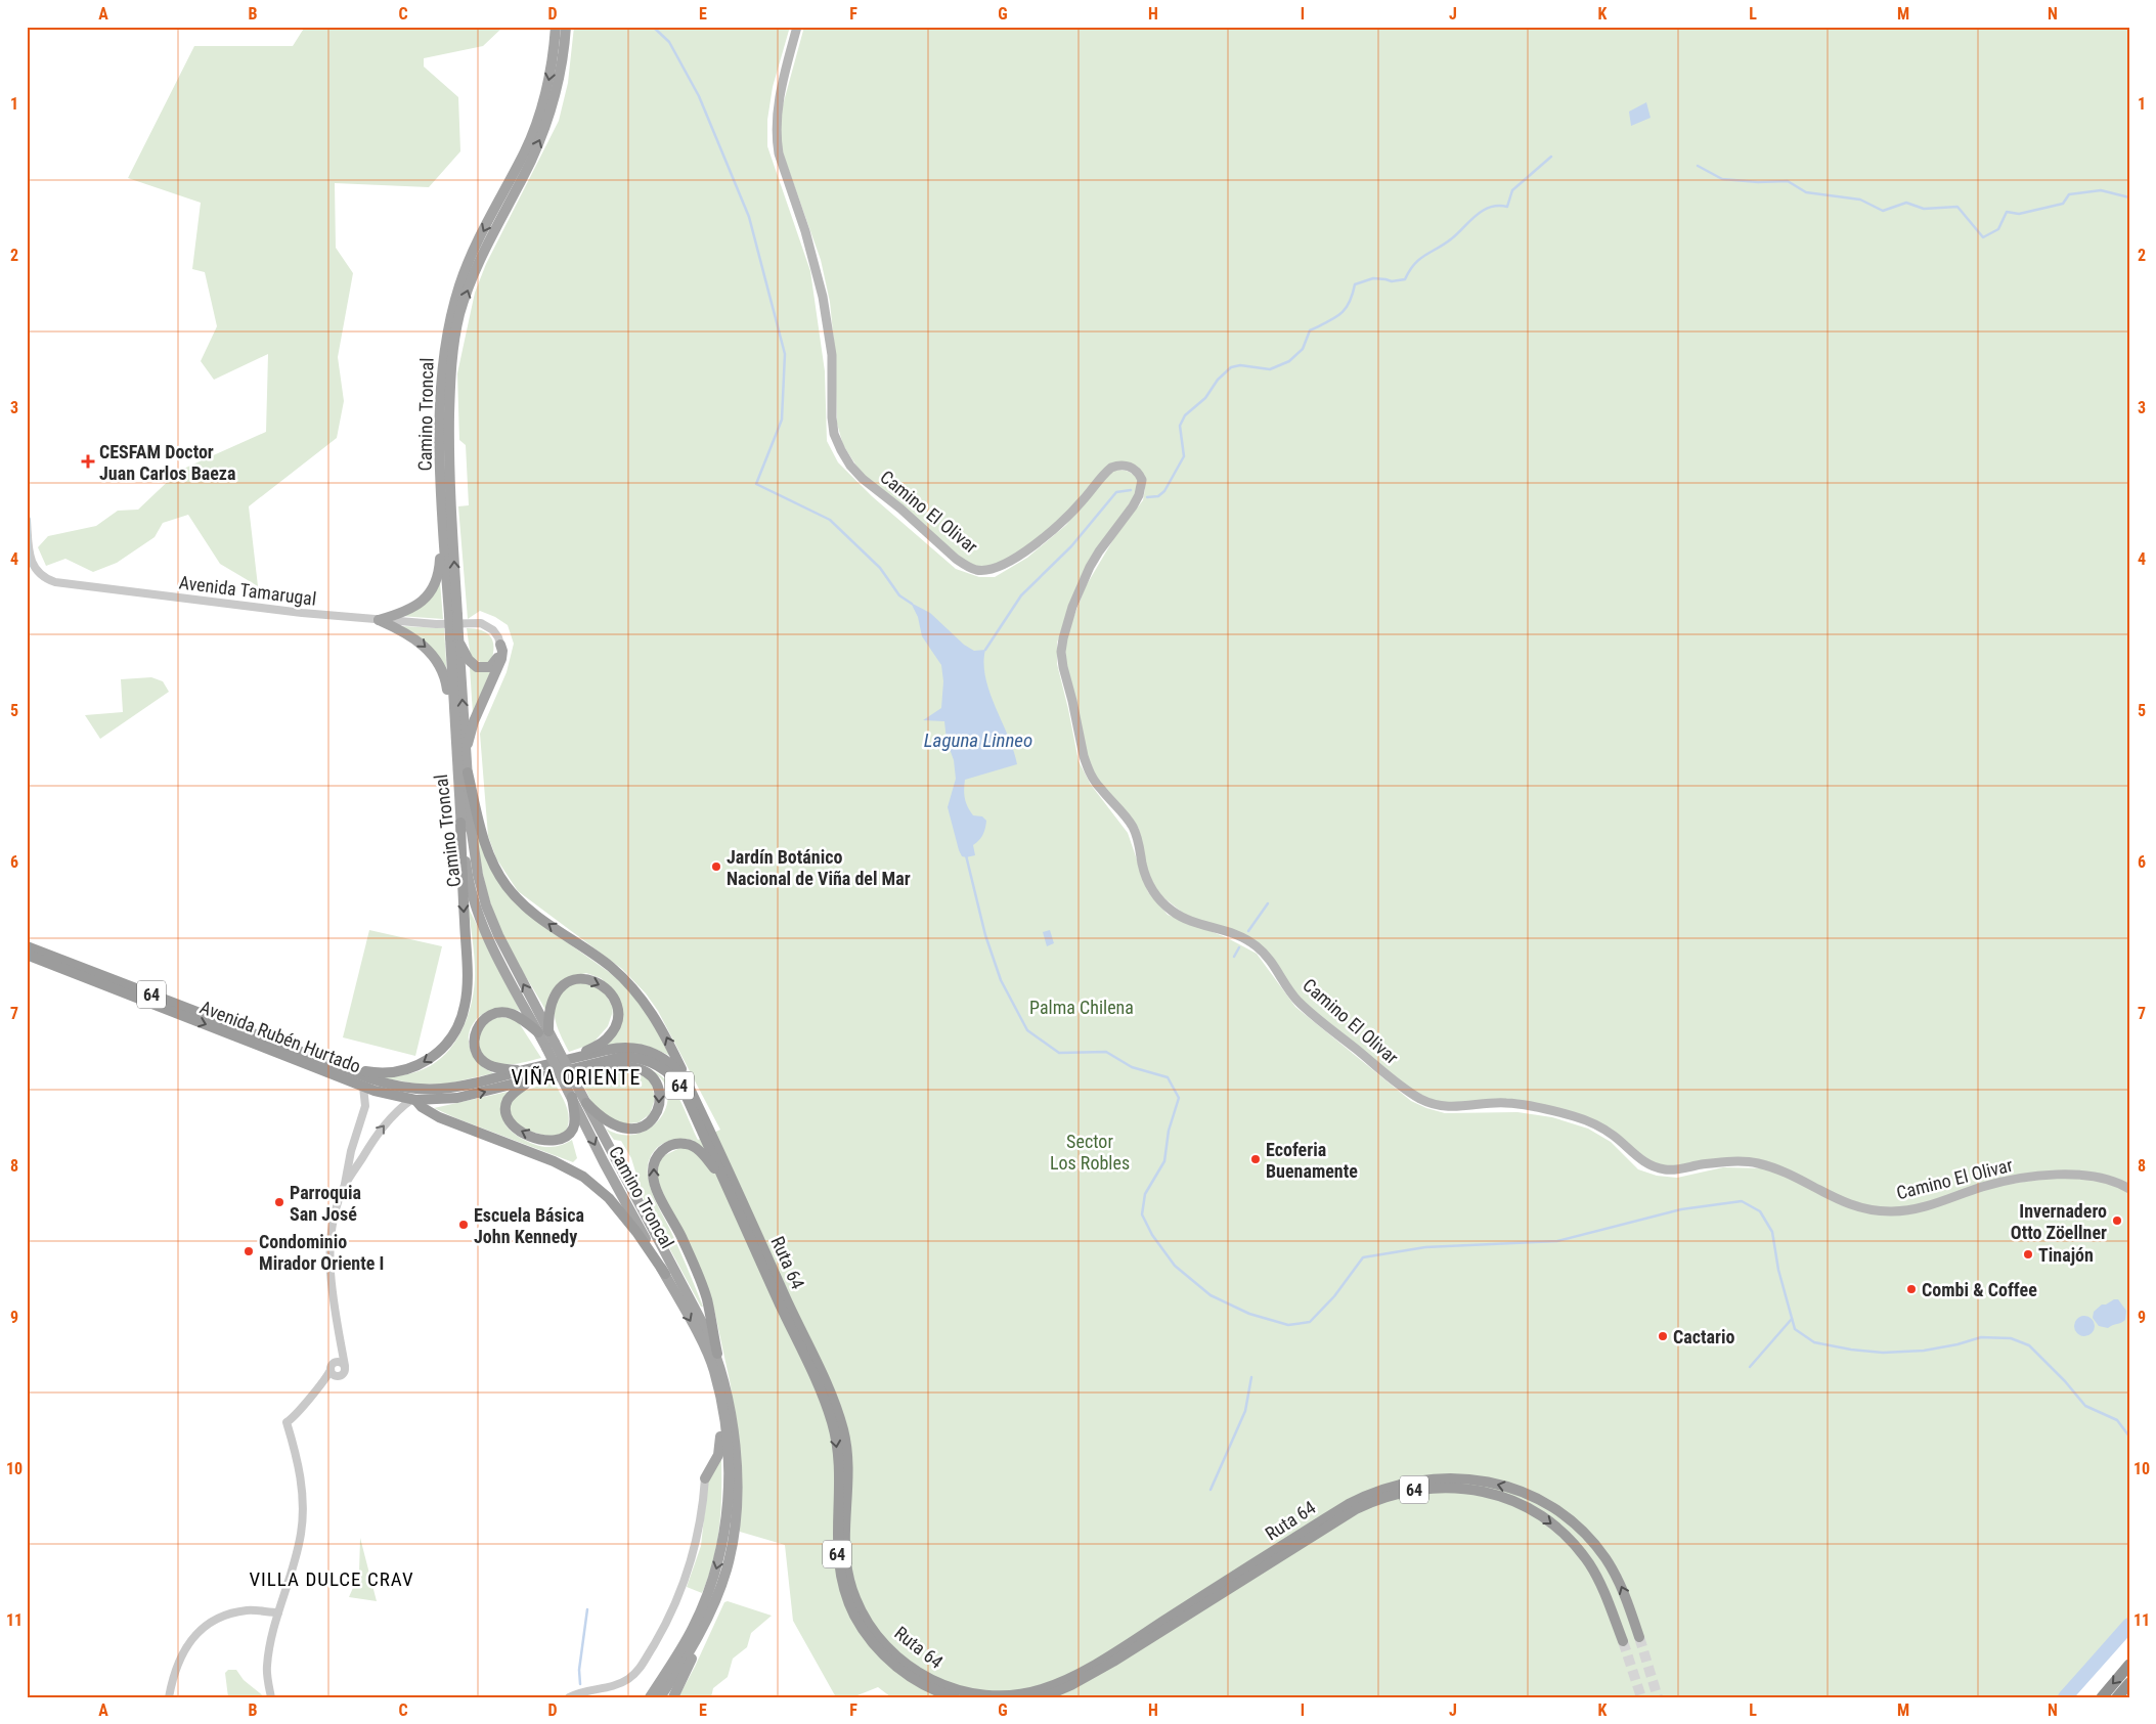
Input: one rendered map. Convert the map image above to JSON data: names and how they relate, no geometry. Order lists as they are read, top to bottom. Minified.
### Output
{"streets":{"highway":["64","Avenida Rubén Hurtado","Ruta 64"],"main road":["Camino Troncal","Camino El Olivar"],"street":["Avenida Tamarugal"]},"crossings":[["Camino Troncal","Avenida Rubén Hurtado"],["Camino Troncal","Ruta 64"],["Avenida Rubén Hurtado","Ruta 64"]],"districts":["VIÑA ORIENTE","VILLA DULCE CRAV"],"water":["Laguna Linneo"],"parks":["Palma Chilena","Sector Los Robles"],"places":{"health":["CESFAM Doctor Juan Carlos Baeza"],"other":["Jardín Botánico Nacional de Viña del Mar","Ecoferia Buenamente","Parroquia San José","Invernadero Otto Zöellner","Escuela Básica John Kennedy","Condominio Mirador Oriente I","Tinajón","Combi & Coffee","Cactario"]},"grid":{"columns":["A","B","C","D","E","F","G","H","I","J","K","L","M","N"],"rows":["1","2","3","4","5","6","7","8","9","10","11"]}}
